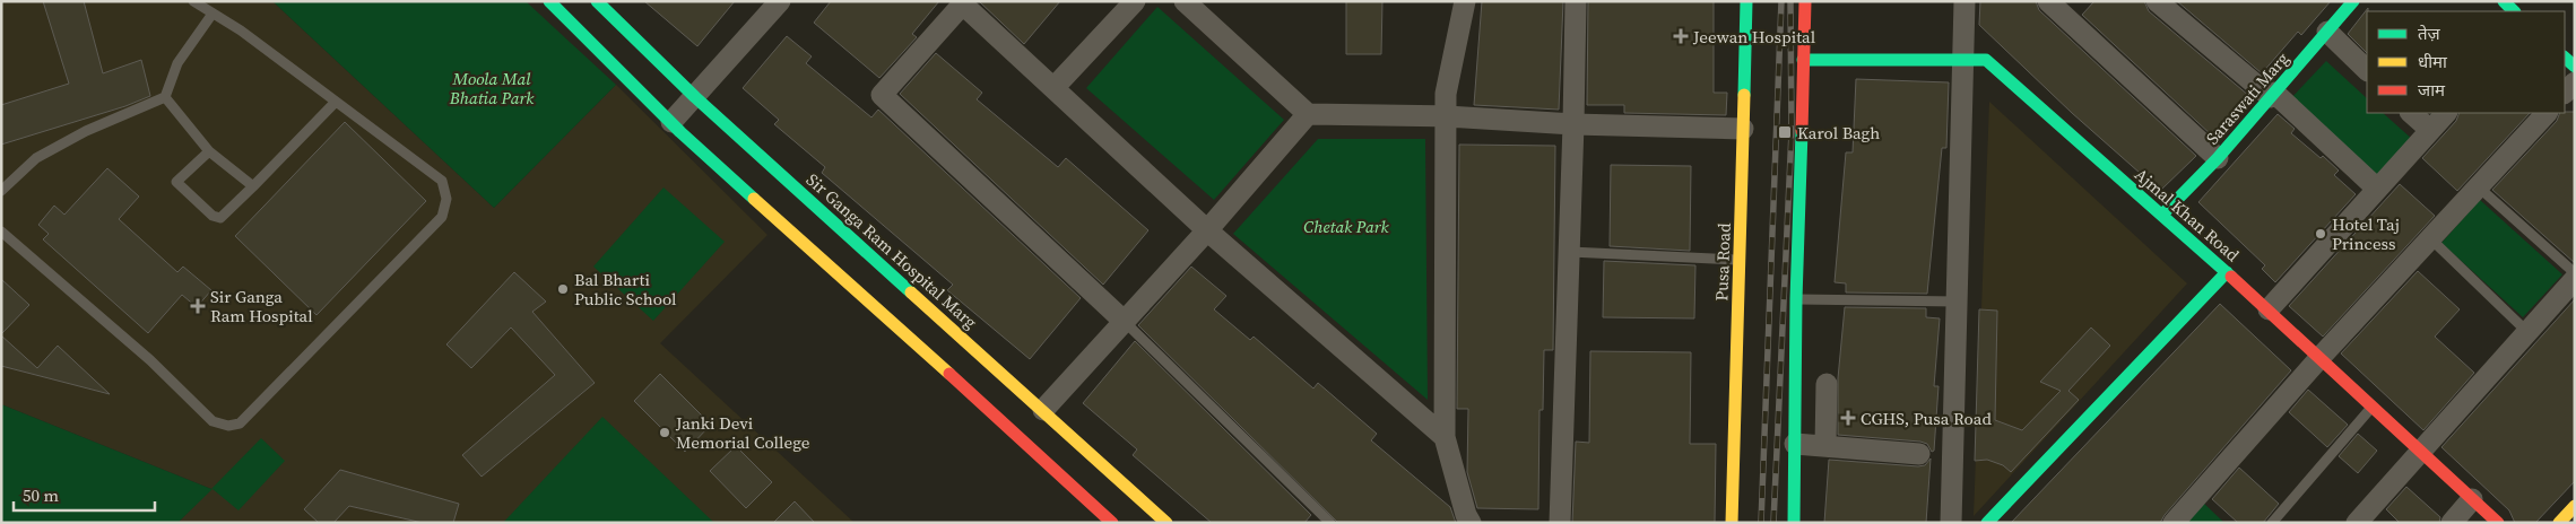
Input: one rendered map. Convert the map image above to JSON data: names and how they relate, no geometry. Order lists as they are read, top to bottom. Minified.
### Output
{"streets":{"street":["Saraswati Marg","Ajmal Khan Road","Sir Ganga Ram Hospital Marg","Pusa Road"]},"crossings":[["Saraswati Marg","Ajmal Khan Road"]],"parks":["Moola Mal Bhatia Park","Chetak Park"],"places":{"health":["Jeewan Hospital","Sir Ganga Ram Hospital","CGHS, Pusa Road"],"transit":["Karol Bagh"],"other":["Hotel Taj Princess","Bal Bharti Public School","Janki Devi Memorial College"]},"legend":["तेज़","धीमा","जाम"],"scale_bar":"50 m"}
